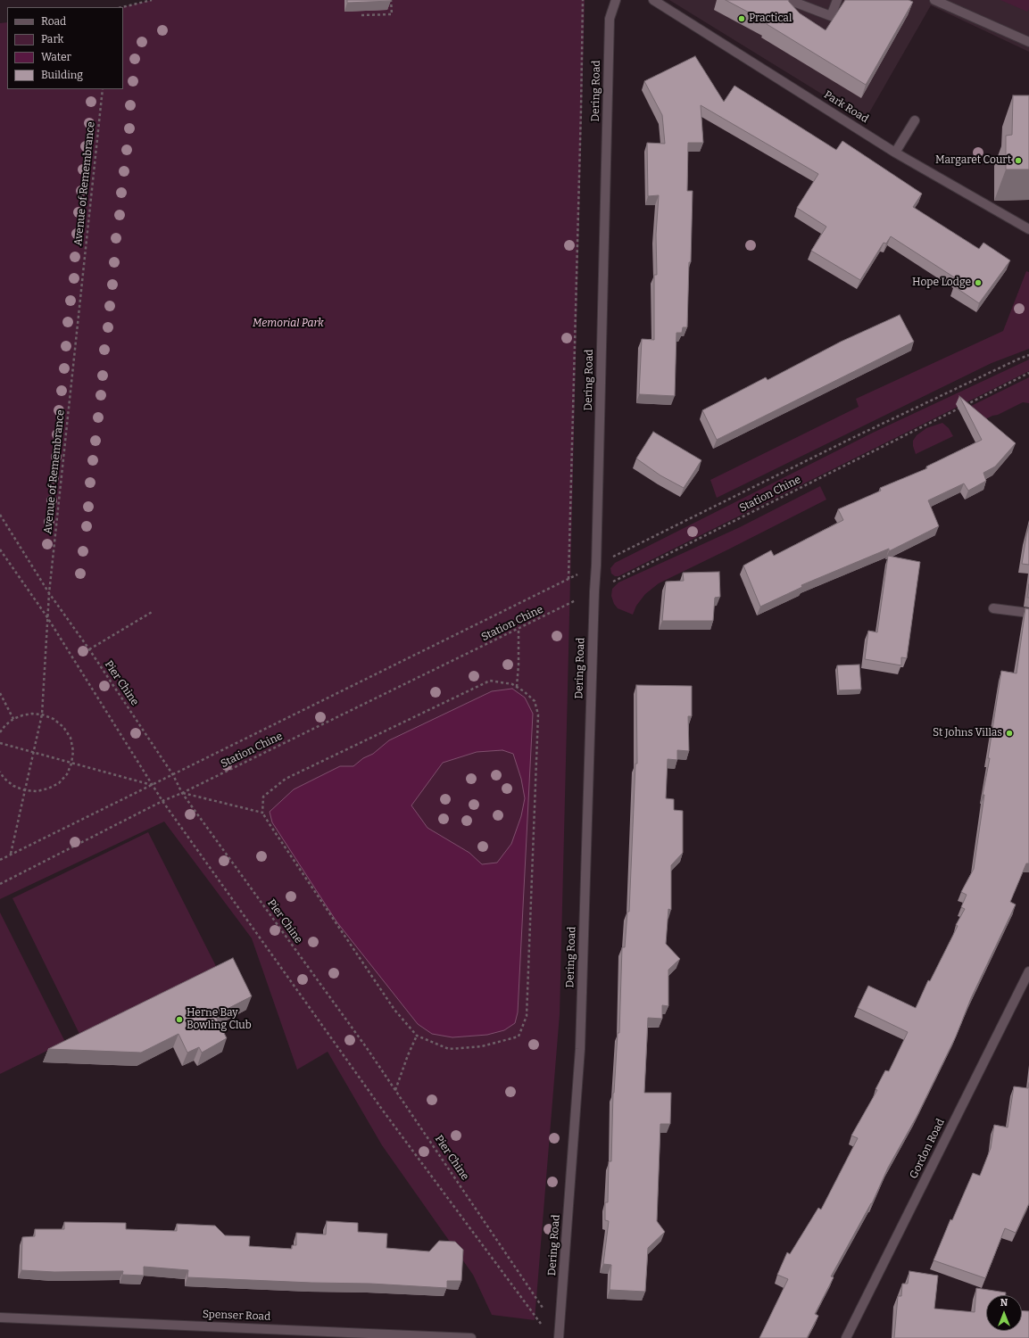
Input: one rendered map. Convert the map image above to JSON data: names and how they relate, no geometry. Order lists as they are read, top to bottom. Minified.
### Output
{"streets":{"street":["Dering Road","Park Road","Gordon Road","Spenser Road"],"path":["Avenue of Remembrance","Station Chine","Pier Chine"]},"crossings":[["Dering Road","Station Chine"],["Avenue of Remembrance","Station Chine"],["Avenue of Remembrance","Pier Chine"],["Station Chine","Pier Chine"]],"parks":["Memorial Park"],"places":["Practical","Margaret Court","Hope Lodge","St Johns Villas","Herne Bay Bowling Club"],"legend":["Road","Park","Water","Building"],"north":"top"}
